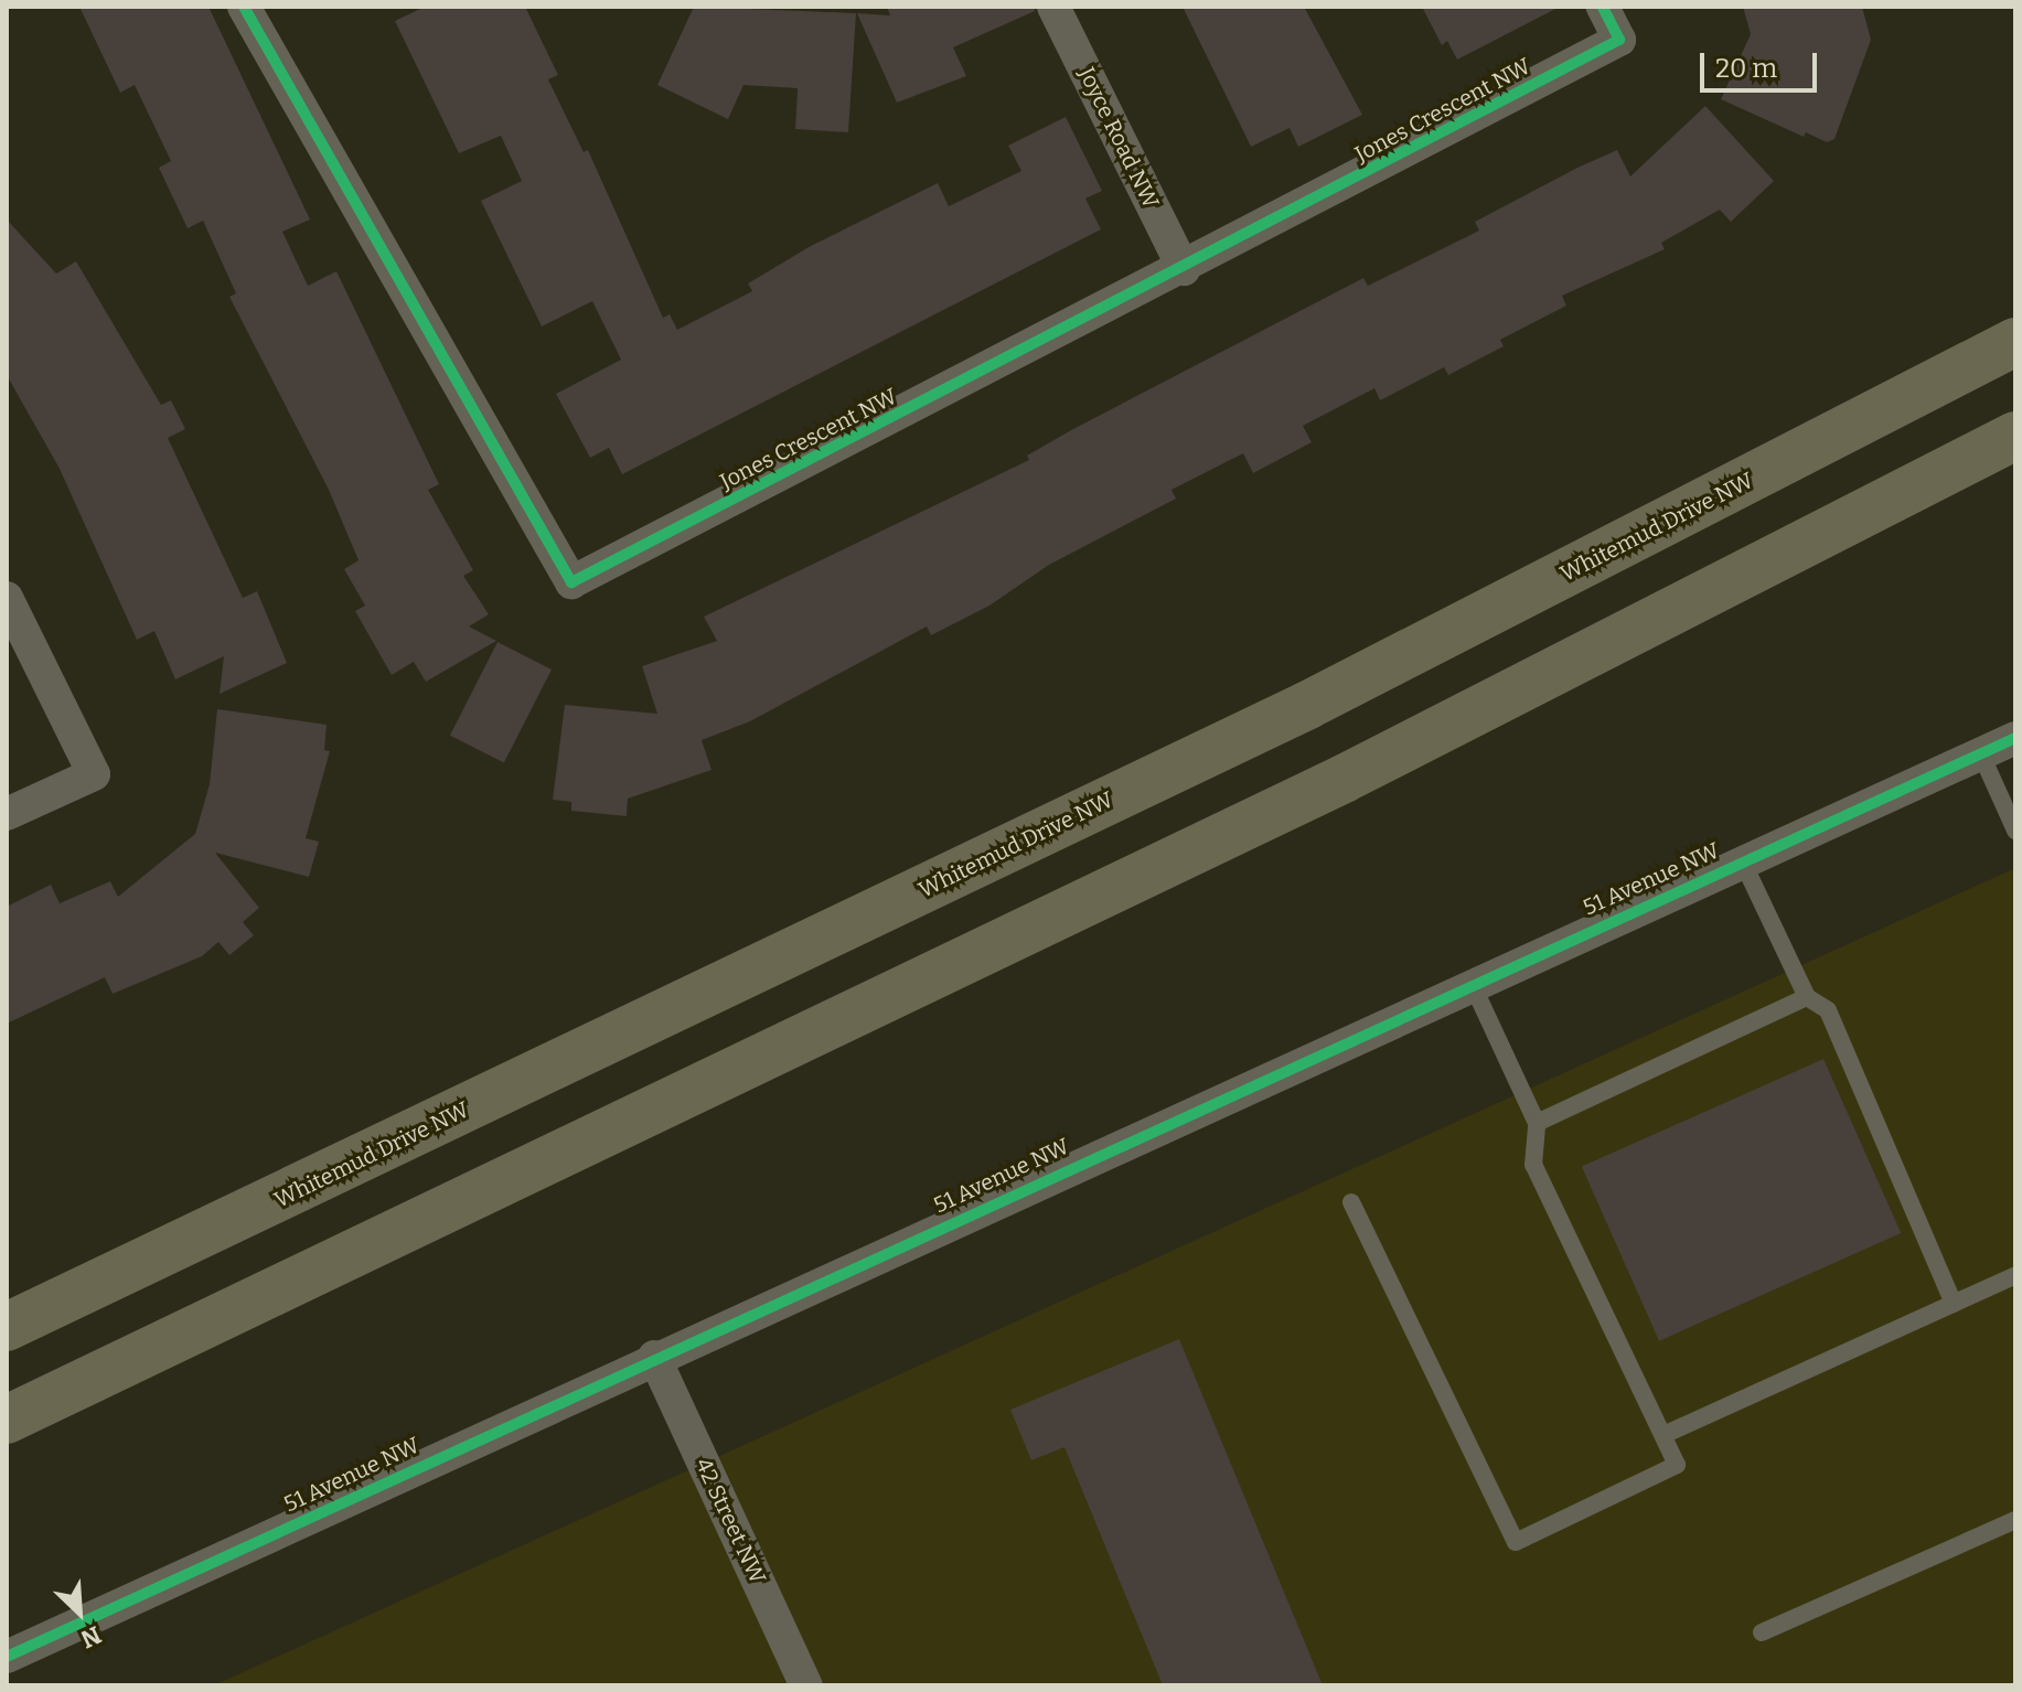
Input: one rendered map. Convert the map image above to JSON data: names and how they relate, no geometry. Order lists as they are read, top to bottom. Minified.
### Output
{"streets":{"highway":["Whitemud Drive NW"],"street":["Jones Crescent NW","Joyce Road NW","51 Avenue NW","42 Street NW"]},"crossings":[["Jones Crescent NW","Joyce Road NW"],["51 Avenue NW","42 Street NW"]],"scale_bar":"20 m","north":"bottom right"}
